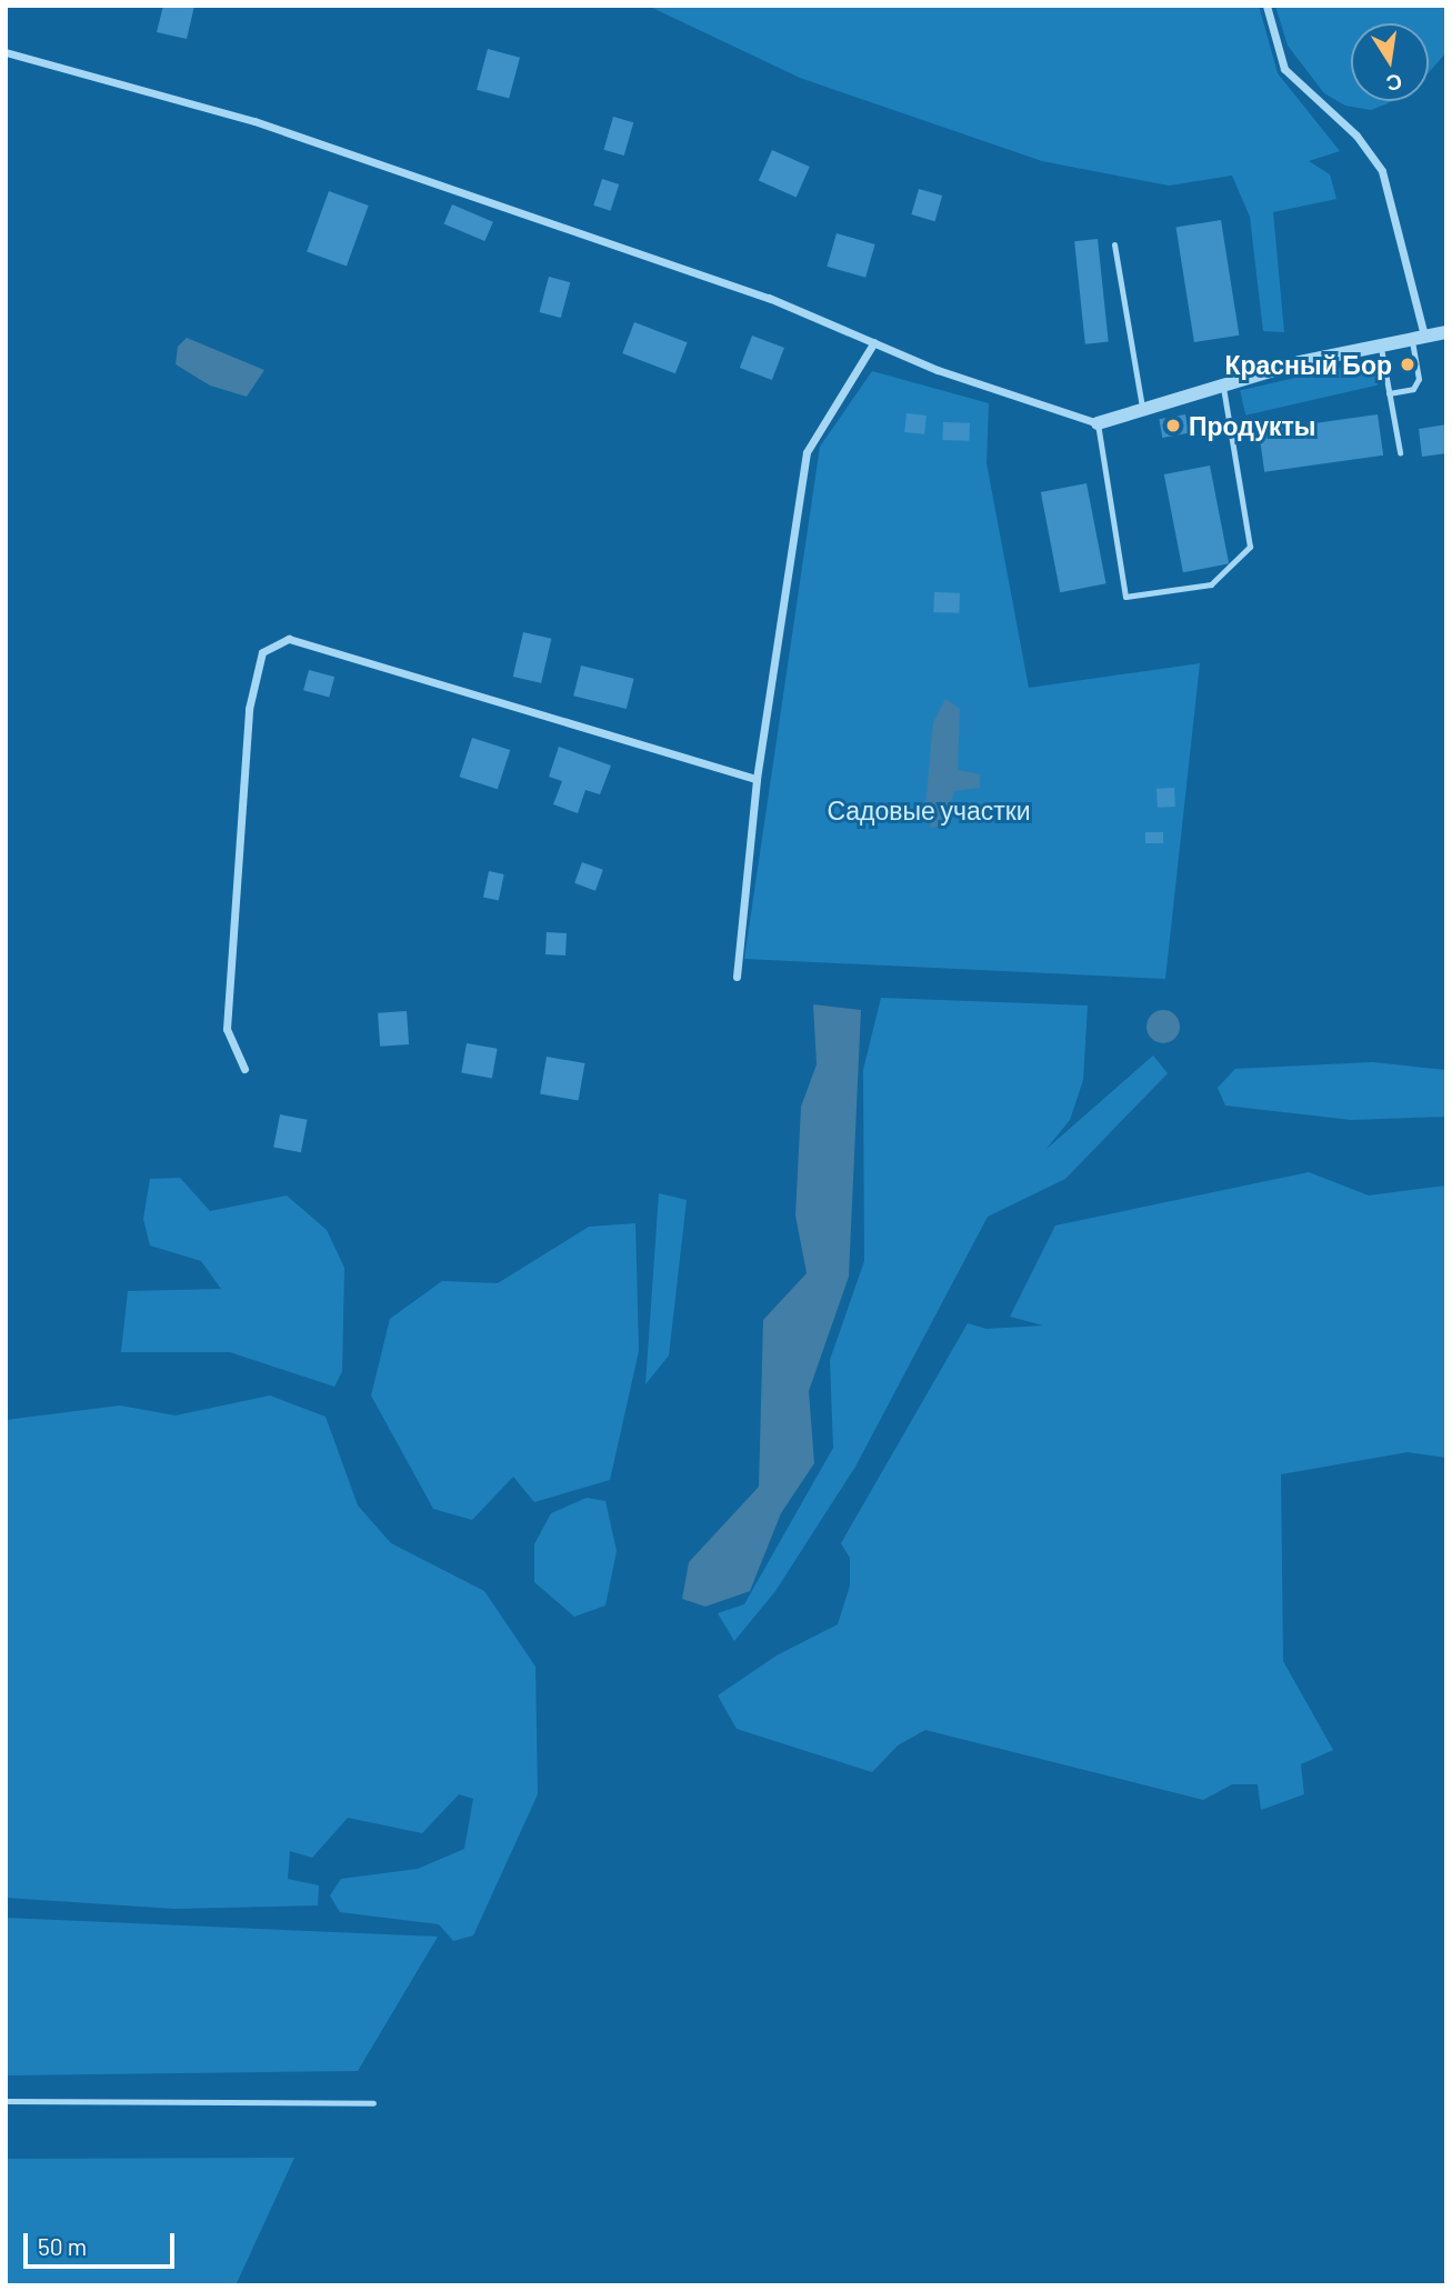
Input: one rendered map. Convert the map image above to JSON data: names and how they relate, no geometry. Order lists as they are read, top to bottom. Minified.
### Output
{"parks":["Садовые участки"],"places":["Красный Бор","Продукты"],"scale_bar":"50 m","north":"bottom"}
